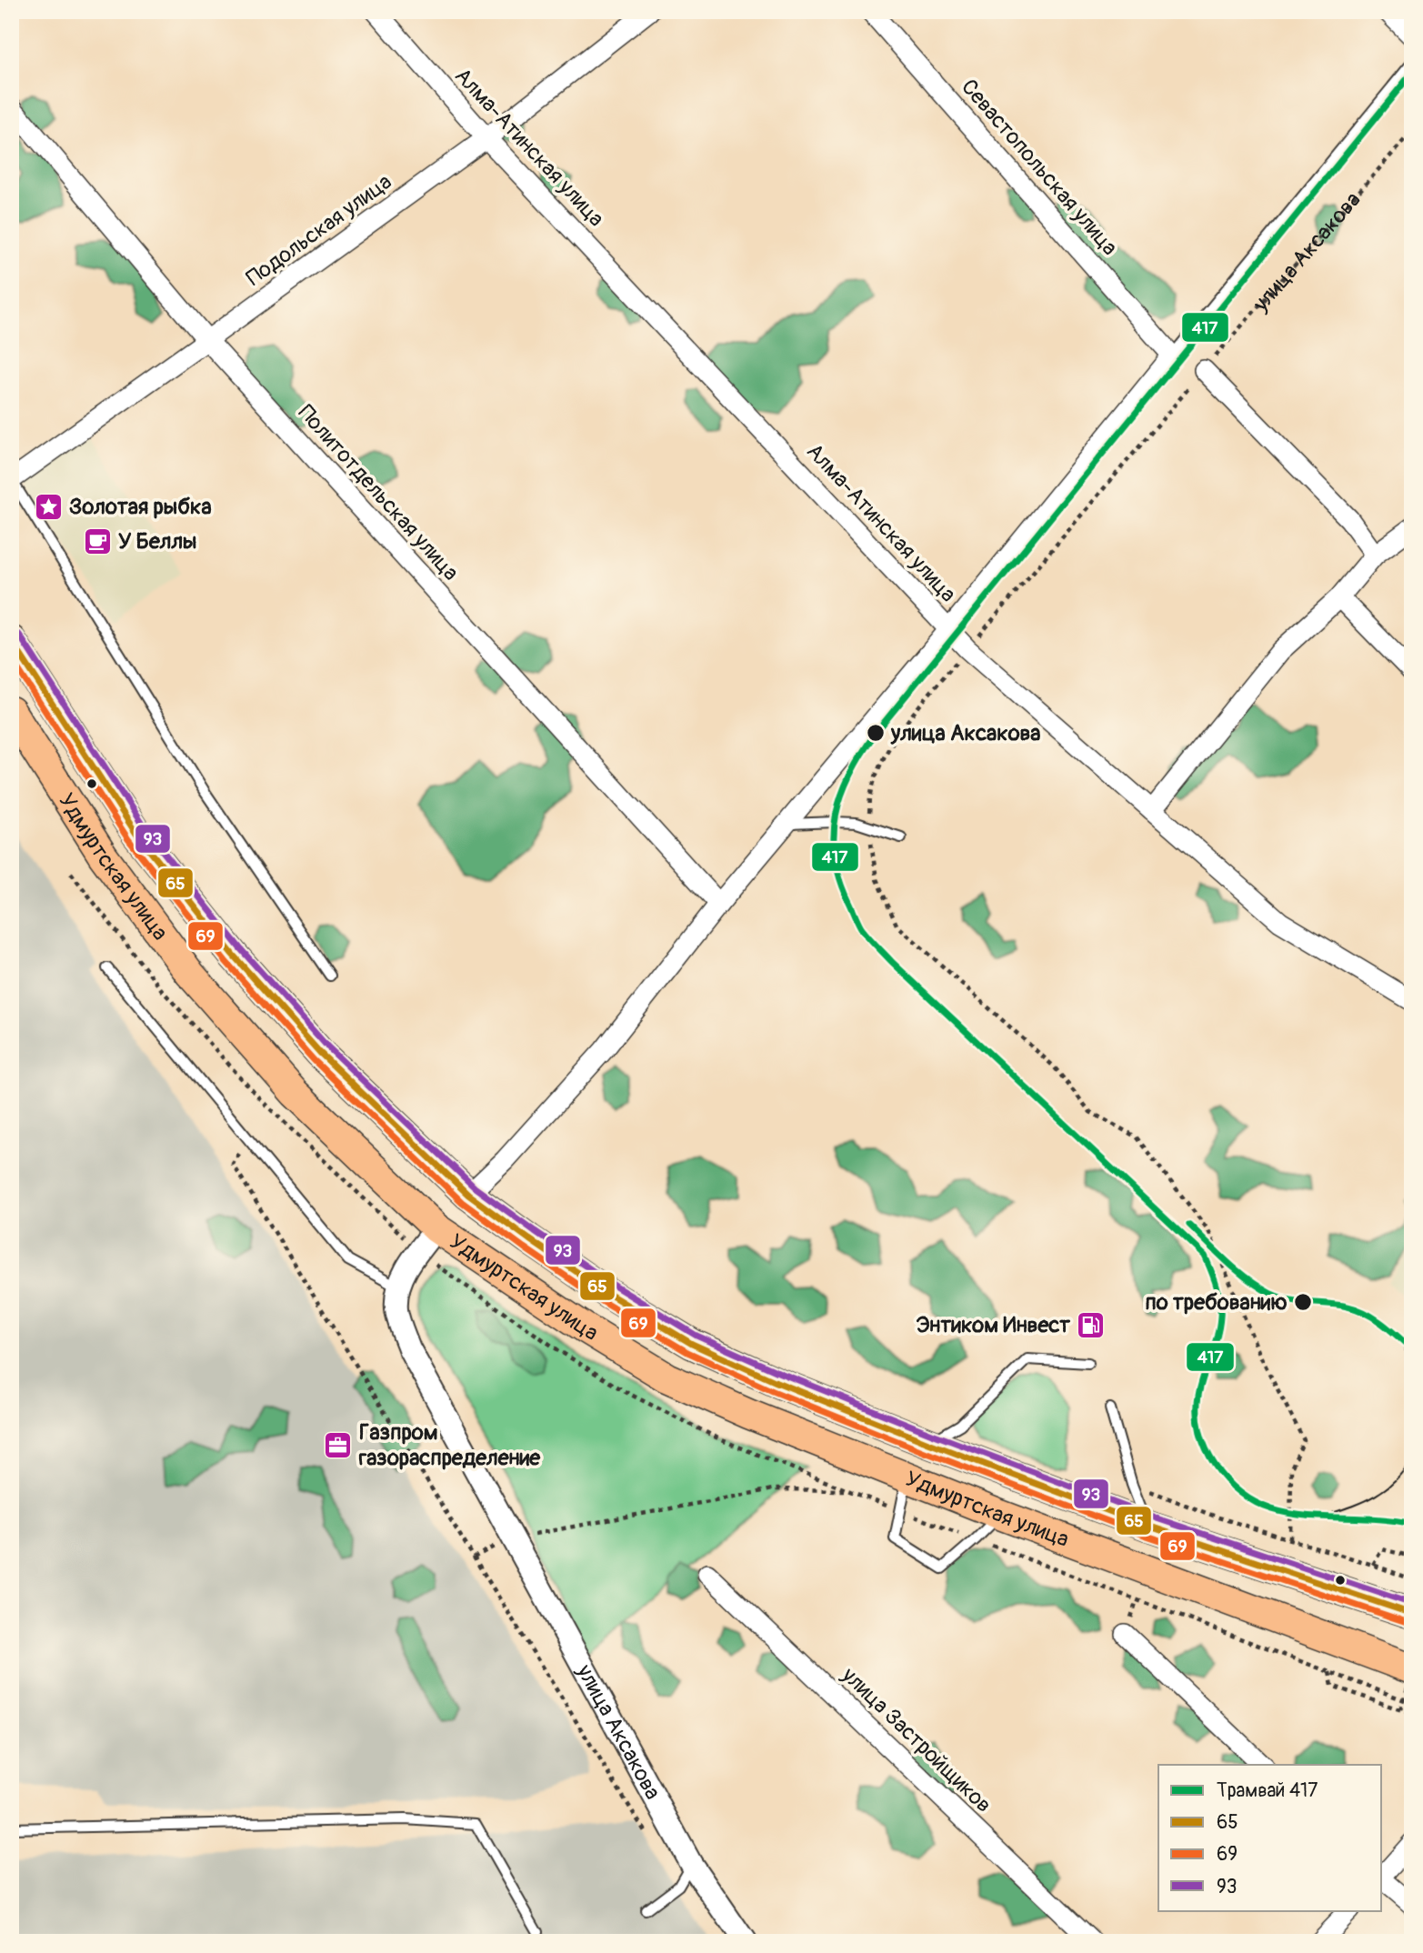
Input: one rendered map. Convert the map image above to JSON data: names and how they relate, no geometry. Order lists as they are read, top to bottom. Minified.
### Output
{"streets":{"main road":["Удмуртская улица"],"street":["Алма-Атинская улица","Севастопольская улица","Подольская улица","улица Аксакова","Политотдельская улица","улица Застройщиков"]},"crossings":[["Алма-Атинская улица","Подольская улица"],["Алма-Атинская улица","улица Аксакова"],["Севастопольская улица","улица Аксакова"],["Подольская улица","Политотдельская улица"],["улица Аксакова","Политотдельская улица"],["улица Аксакова","Удмуртская улица"]],"places":{"place":["Золотая рыбка"],"cafe":["У Беллы"],"other":["улица Аксакова","по требованию"],"fuel station":["Энтиком Инвест"],"office":["Газпром газораспределение"]},"lines":["tram line 417","transit line 93","transit line 65","transit line 69"],"legend":["Трамвай 417","65","69","93"]}
